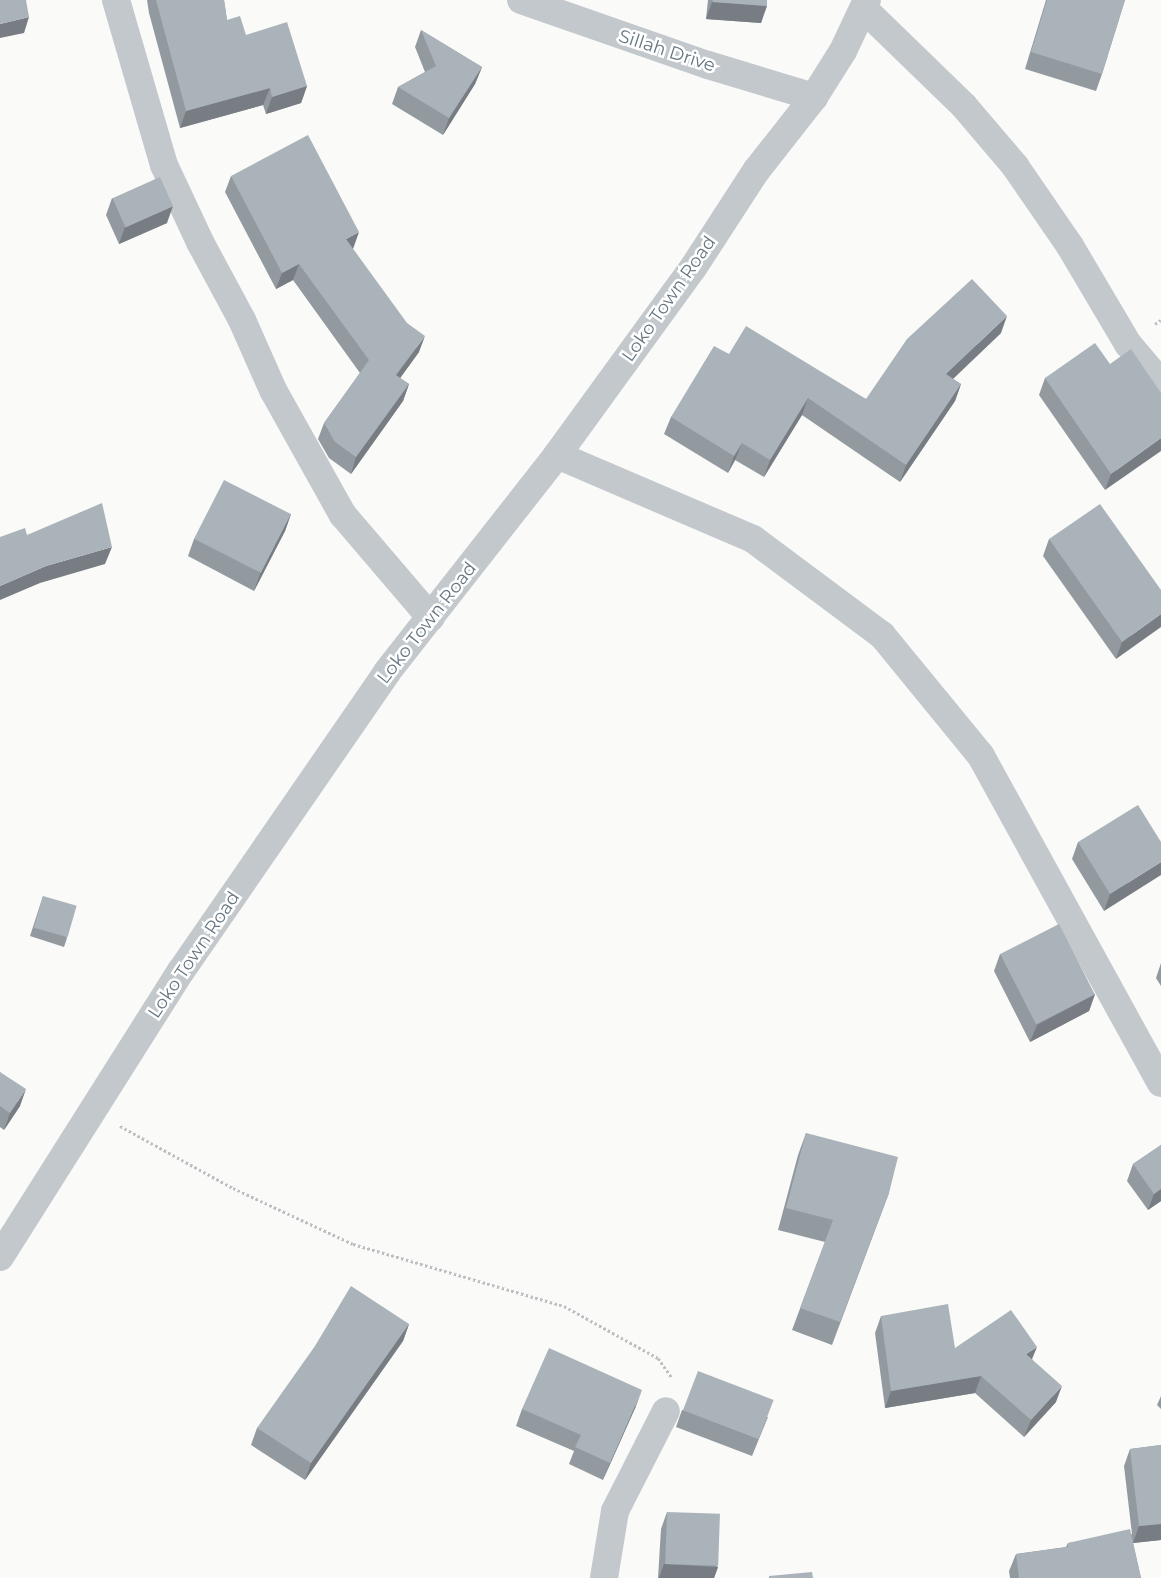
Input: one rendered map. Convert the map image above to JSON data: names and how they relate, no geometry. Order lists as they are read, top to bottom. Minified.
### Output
{"streets":{"street":["Sillah Drive","Loko Town Road"]},"crossings":[["Sillah Drive","Loko Town Road"]]}
